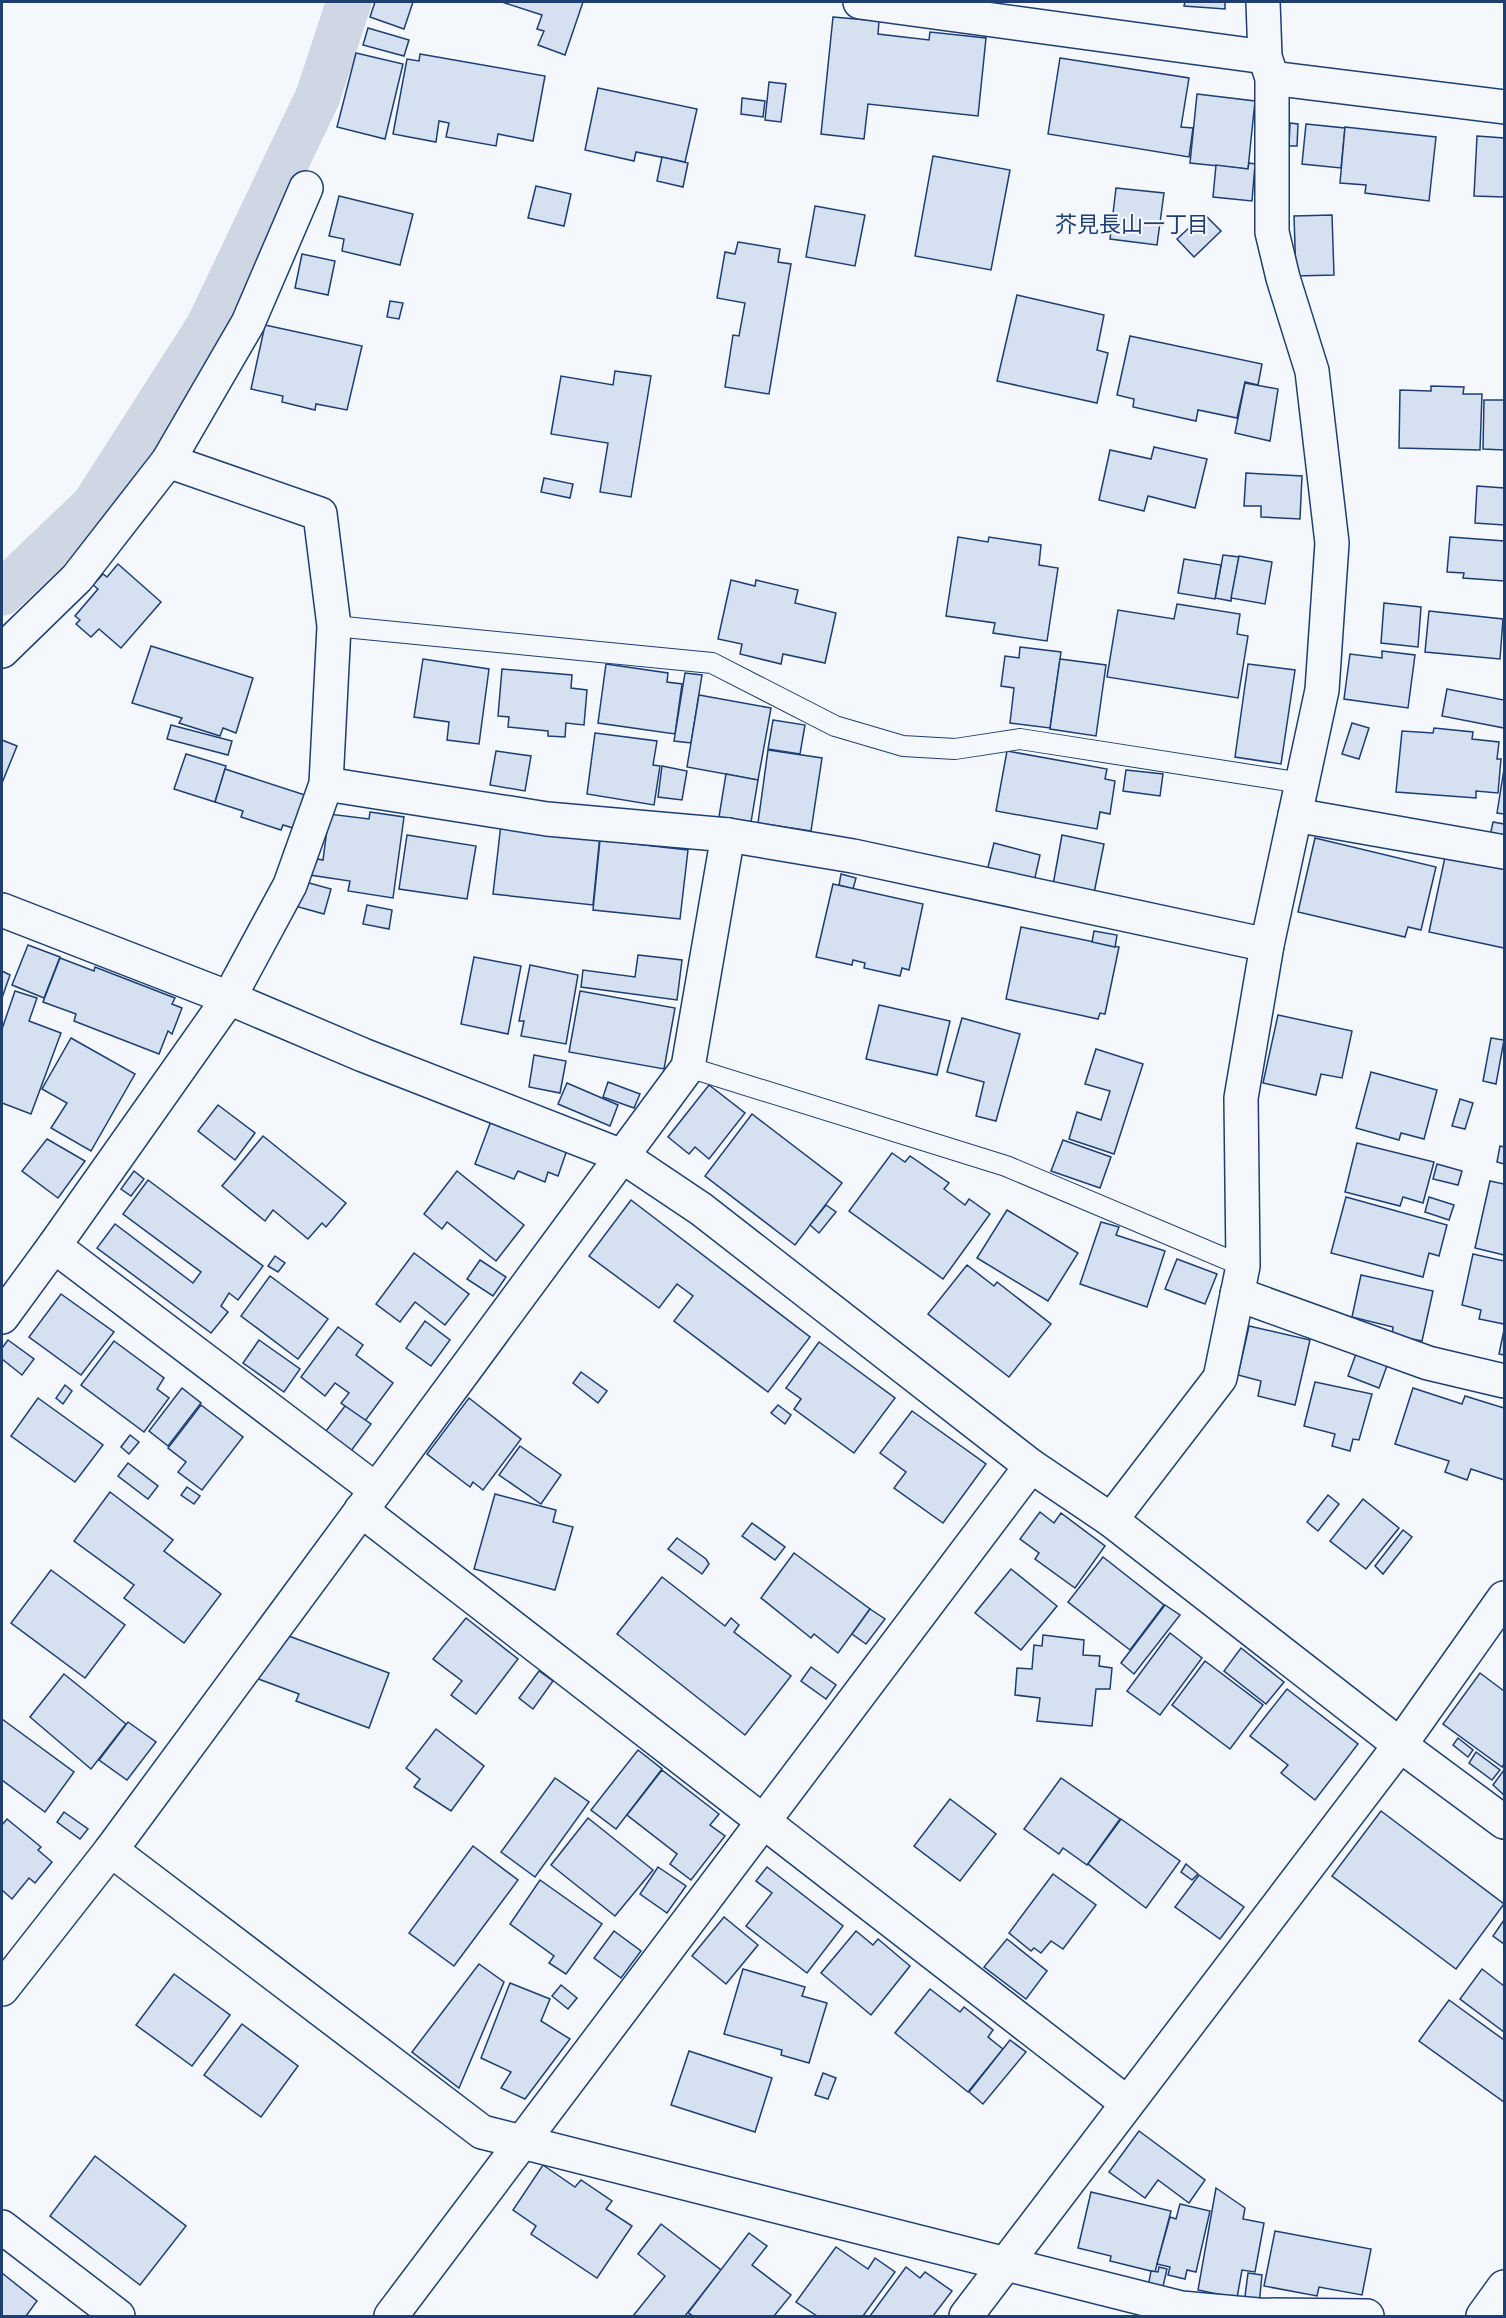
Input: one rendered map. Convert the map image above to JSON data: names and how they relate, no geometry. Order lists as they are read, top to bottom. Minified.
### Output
{"districts":["芥見長山一丁目"]}
